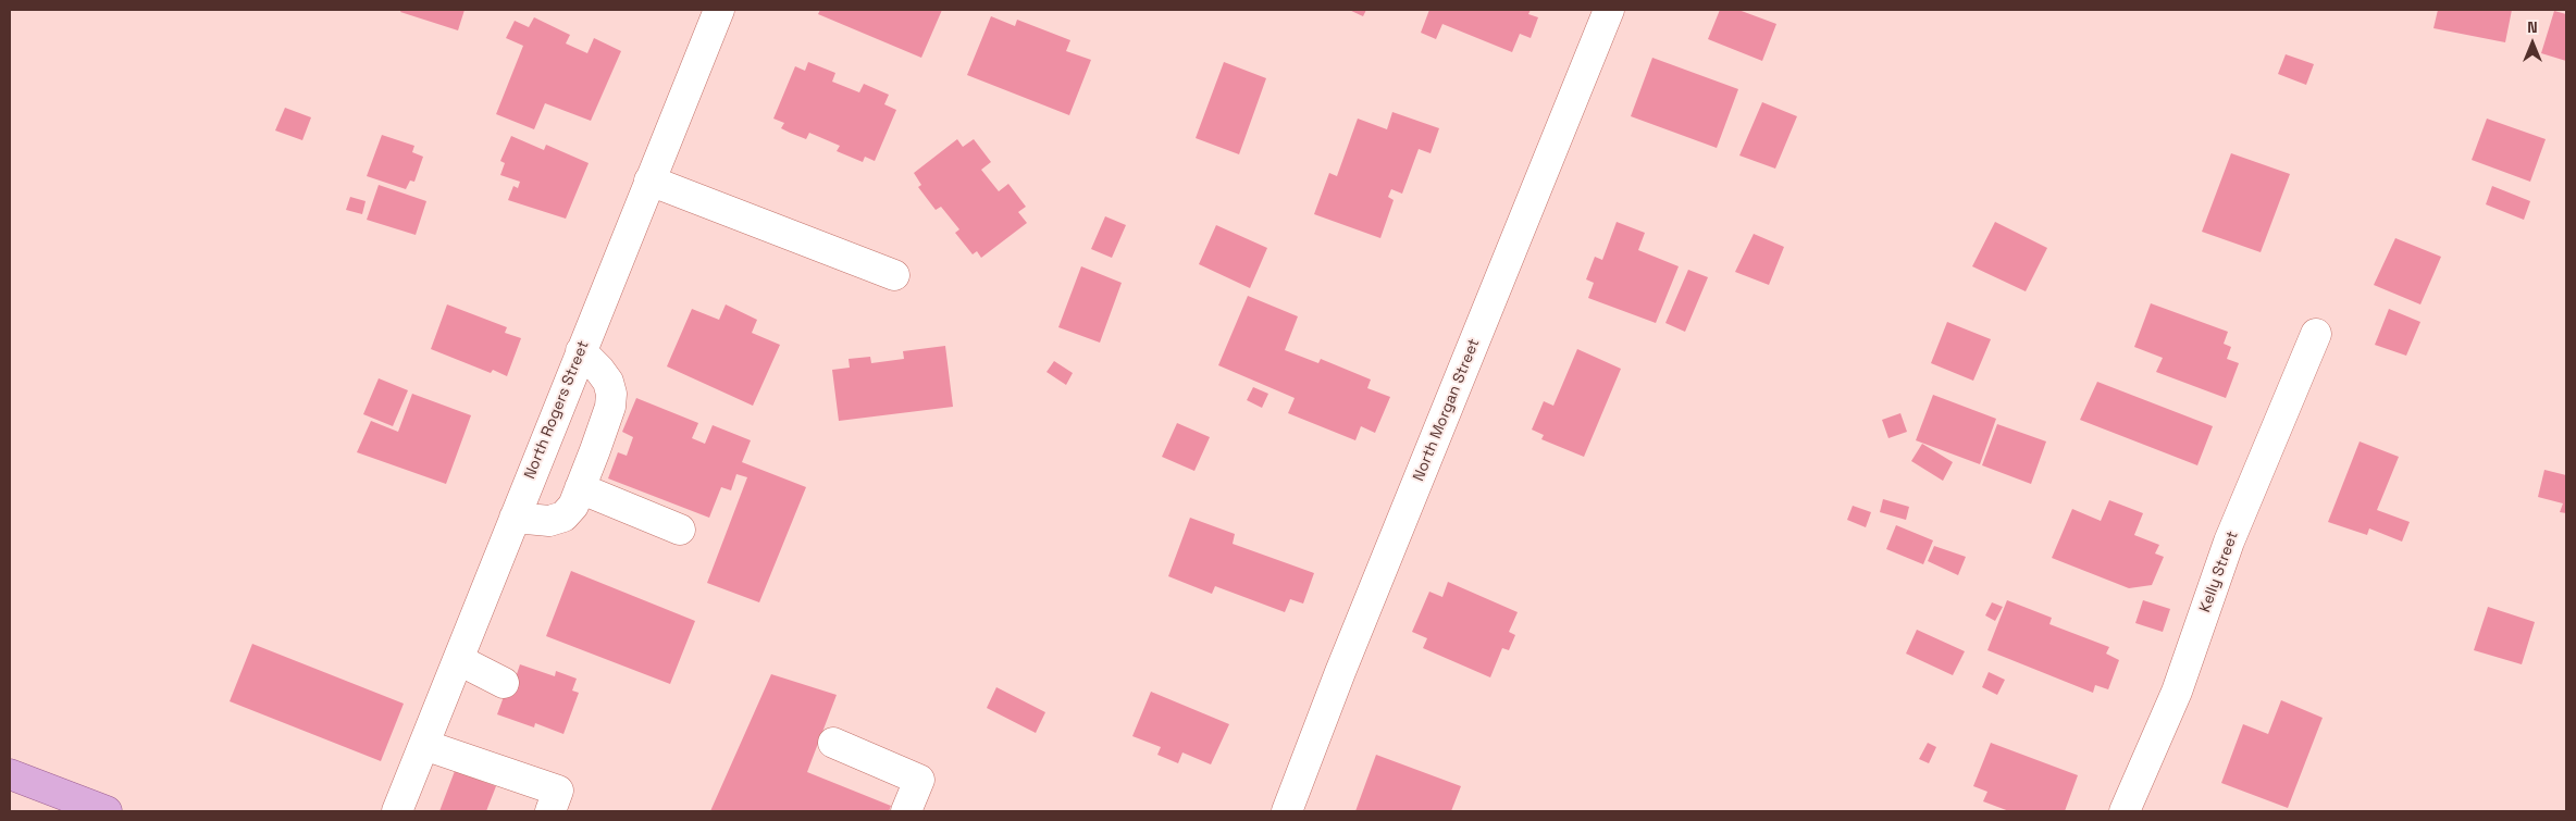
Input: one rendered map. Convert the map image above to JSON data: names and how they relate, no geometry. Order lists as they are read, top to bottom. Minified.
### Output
{"streets":{"street":["North Rogers Street","North Morgan Street","Kelly Street"]},"north":"top"}
